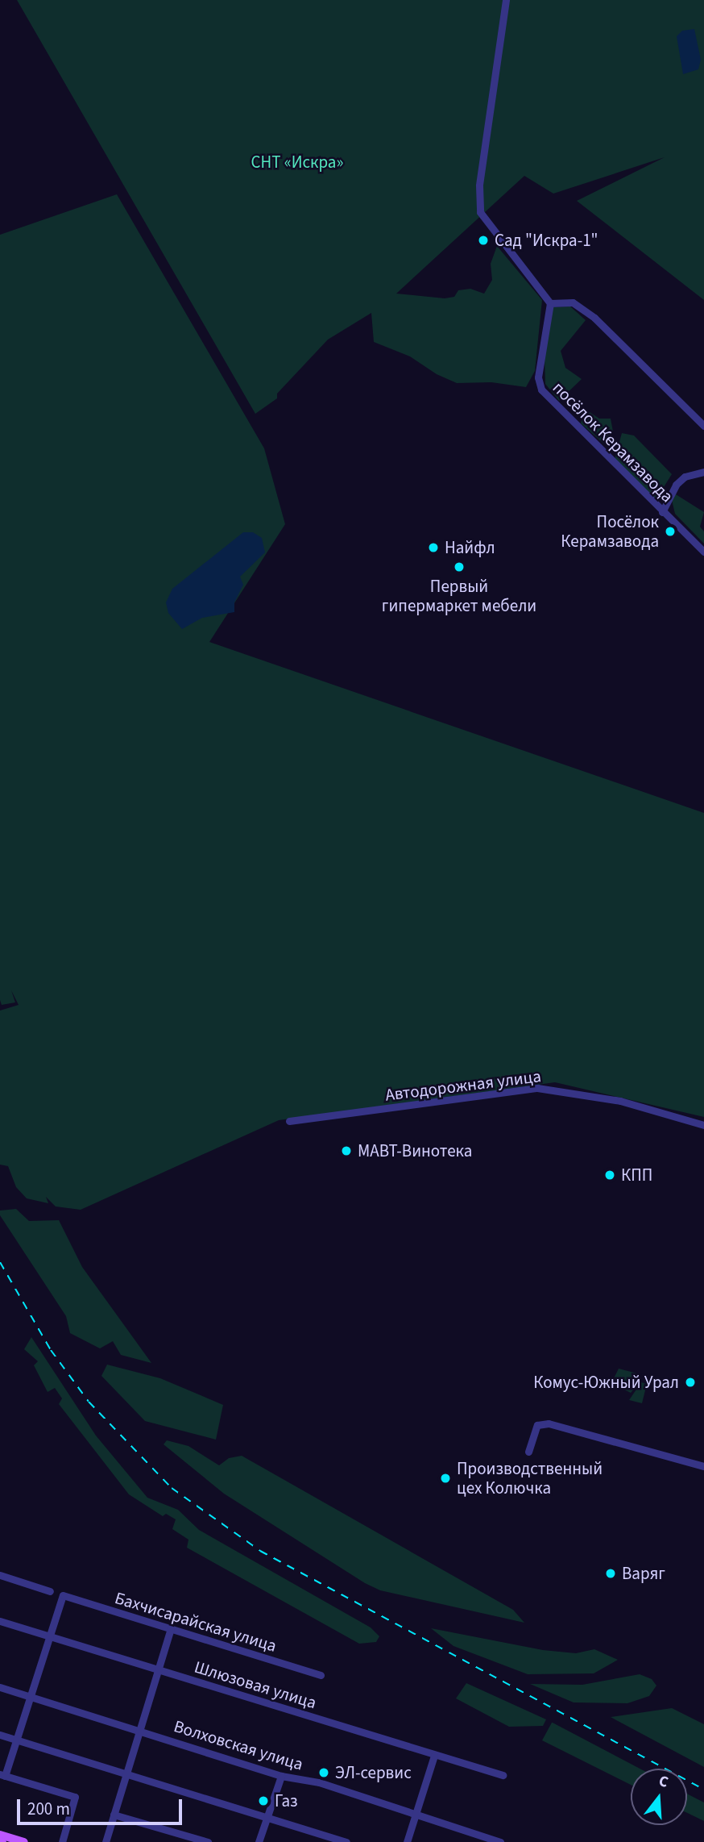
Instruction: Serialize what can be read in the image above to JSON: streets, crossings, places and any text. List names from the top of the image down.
{
  "streets": {
    "street": [
      "посёлок Керамзавода",
      "Автодорожная улица",
      "Бахчисарайская улица",
      "Шлюзовая улица",
      "Волховская улица"
    ]
  },
  "crossings": [
    ["Бахчисарайская улица", "Шлюзовая улица"]
  ],
  "parks": ["СНТ «Искра»"],
  "places": [
    "Сад \"Искра-1\"",
    "Посёлок Керамзавода",
    "Найфл",
    "Первый гипермаркет мебели",
    "МАВТ-Винотека",
    "КПП",
    "Комус-Южный Урал",
    "Производственный цех Колючка",
    "Варяг",
    "ЭЛ-сервис",
    "Газ"
  ],
  "scale_bar": "200 m",
  "north": "top"
}
